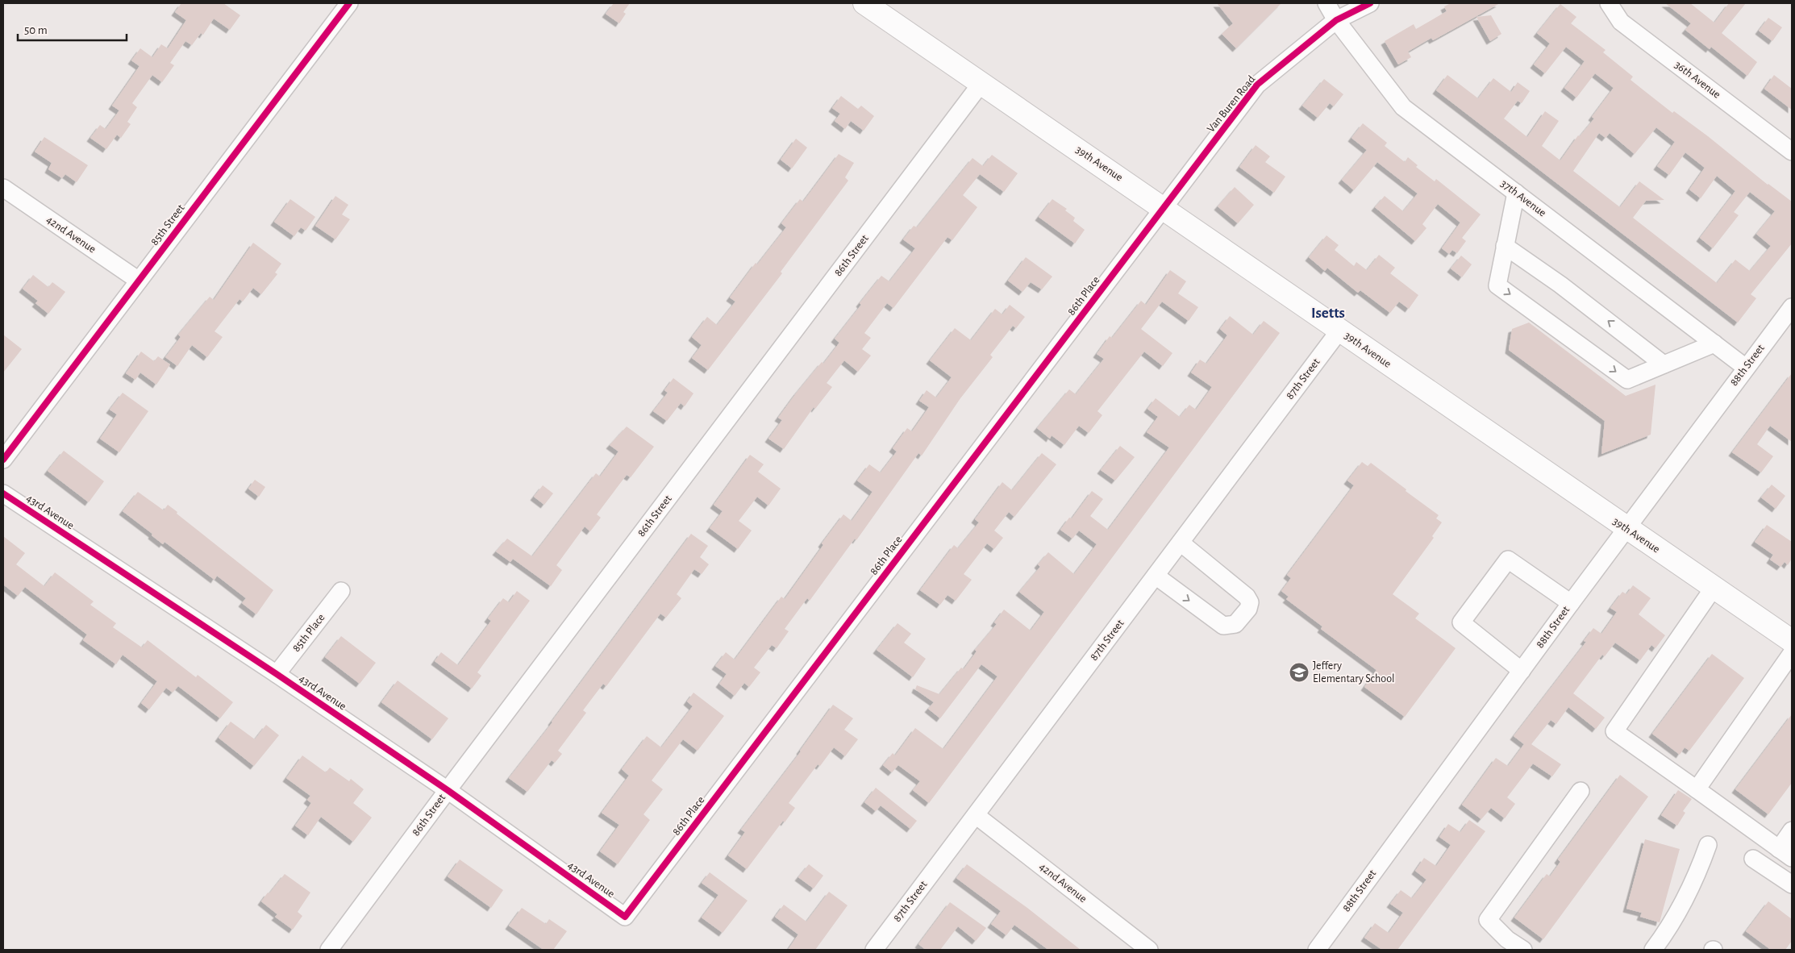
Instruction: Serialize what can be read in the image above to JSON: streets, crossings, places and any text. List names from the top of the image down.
{
  "streets": {
    "main road": ["39th Avenue"],
    "street": [
      "36th Avenue",
      "Van Buren Road",
      "37th Avenue",
      "85th Street",
      "42nd Avenue",
      "86th Street",
      "86th Place",
      "88th Street",
      "87th Street",
      "43rd Avenue",
      "85th Place"
    ]
  },
  "crossings": [
    ["Van Buren Road", "39th Avenue"],
    ["Van Buren Road", "37th Avenue"],
    ["Van Buren Road", "86th Place"],
    ["39th Avenue", "86th Street"],
    ["39th Avenue", "86th Place"],
    ["39th Avenue", "88th Street"],
    ["39th Avenue", "87th Street"],
    ["37th Avenue", "88th Street"],
    ["85th Street", "42nd Avenue"],
    ["42nd Avenue", "87th Street"],
    ["86th Street", "43rd Avenue"],
    ["86th Place", "43rd Avenue"],
    ["43rd Avenue", "85th Place"]
  ],
  "districts": ["Isetts"],
  "places": {
    "school or university": ["Jeffery Elementary School"]
  },
  "scale_bar": "50 m"
}
